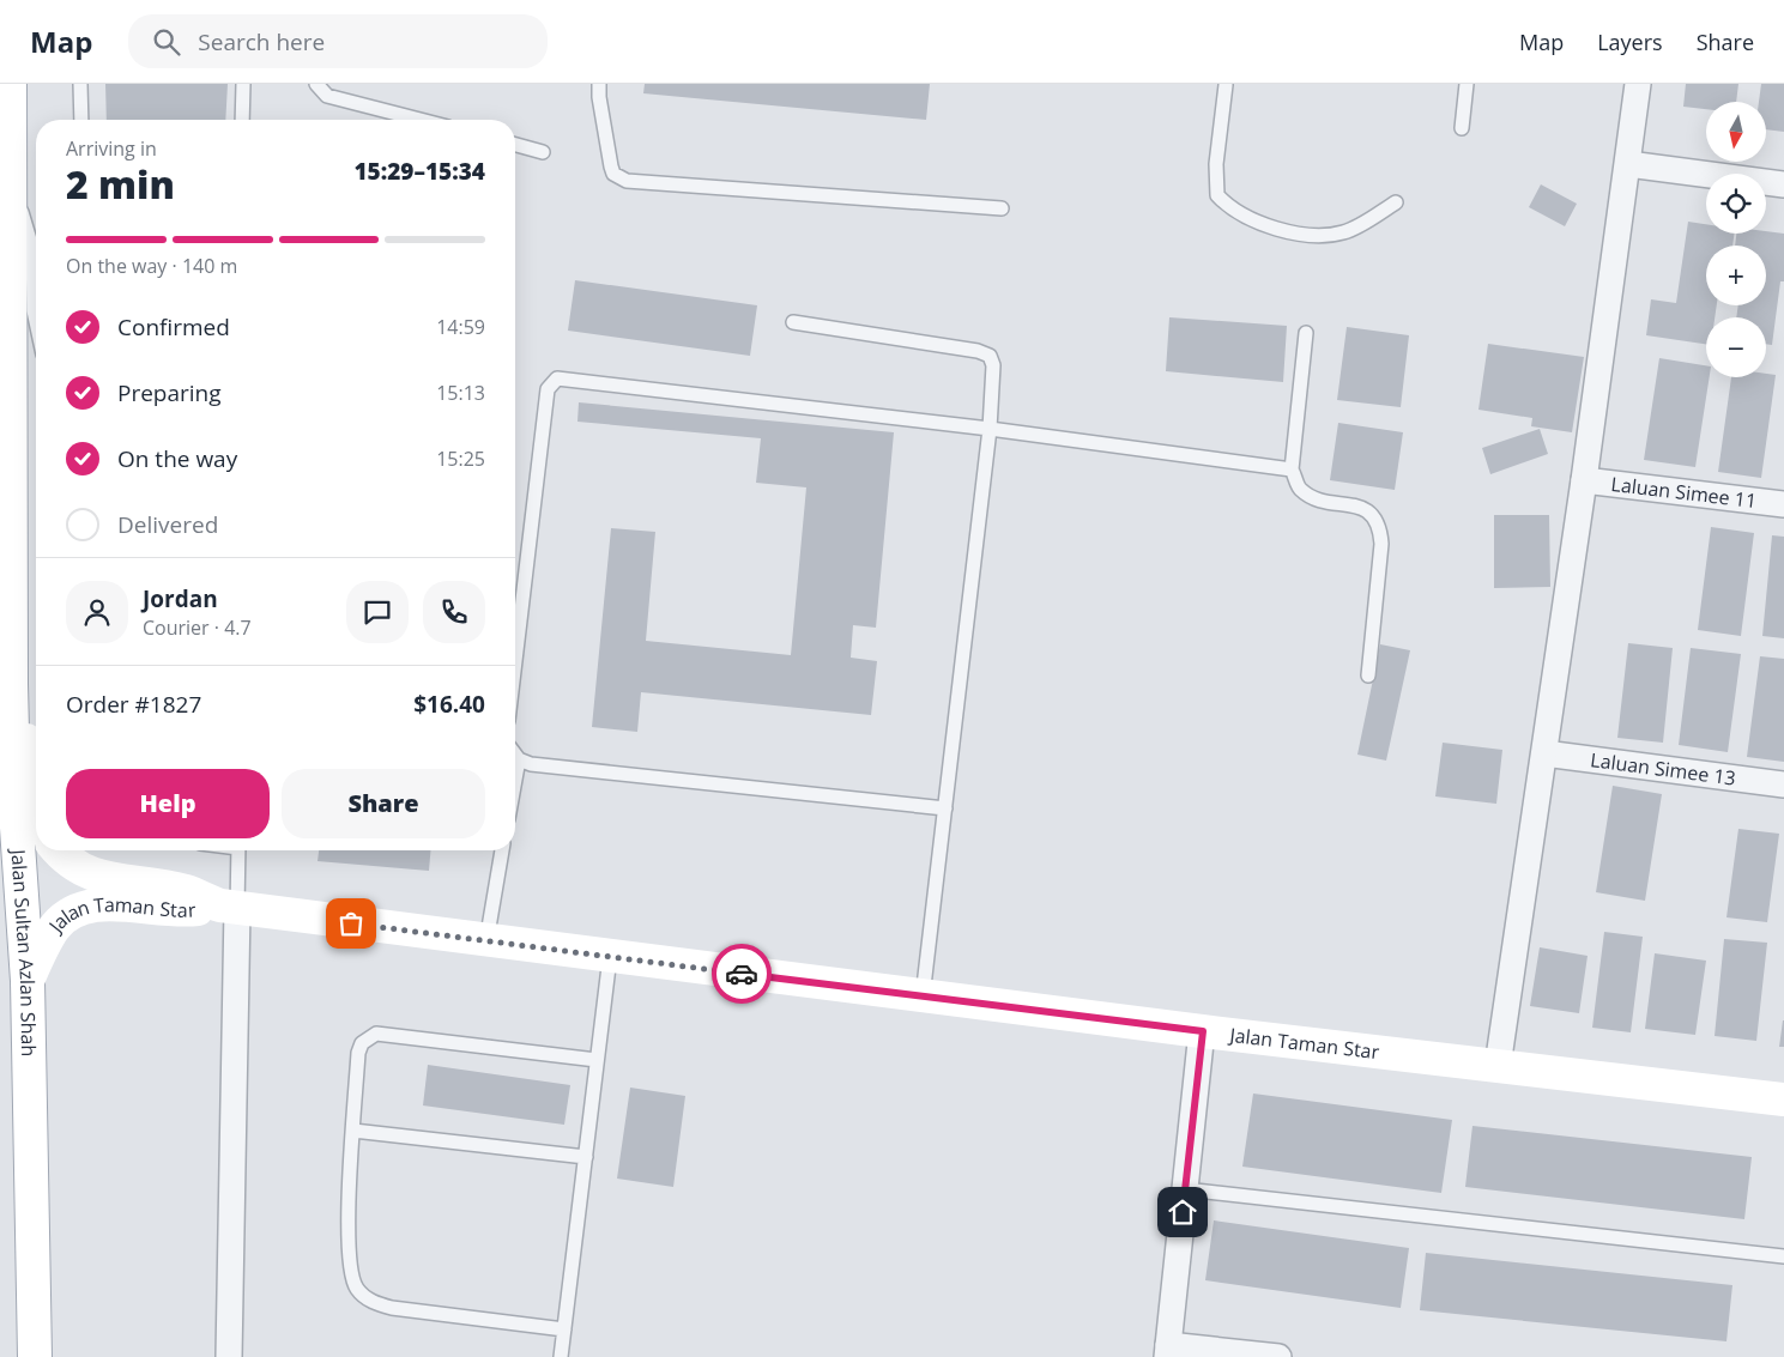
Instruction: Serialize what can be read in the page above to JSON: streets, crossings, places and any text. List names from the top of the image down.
{
  "streets": {
    "street": [
      "Laluan Simee 11",
      "Laluan Simee 13",
      "Jalan Taman Star",
      "Jalan Sultan Azlan Shah"
    ]
  },
  "crossings": [
    ["Jalan Taman Star", "Jalan Sultan Azlan Shah"]
  ],
  "north": "bottom",
  "page": {
    "header": "Map",
    "search": "Search here",
    "nav": ["Map", "Layers", "Share"],
    "map_buttons": ["+", "−"],
    "heading": ["2 min", "Arriving in", "15:29–15:34"],
    "panel": [
      "Jordan",
      "Courier · 4.7",
      "Order #1827",
      "$16.40"
    ],
    "bar": "On the way · 140 m",
    "list": [
      ["Confirmed", "14:59"],
      ["Preparing", "15:13"],
      ["On the way", "15:25"],
      "Delivered"
    ],
    "buttons": ["Help", "Share"]
  }
}
